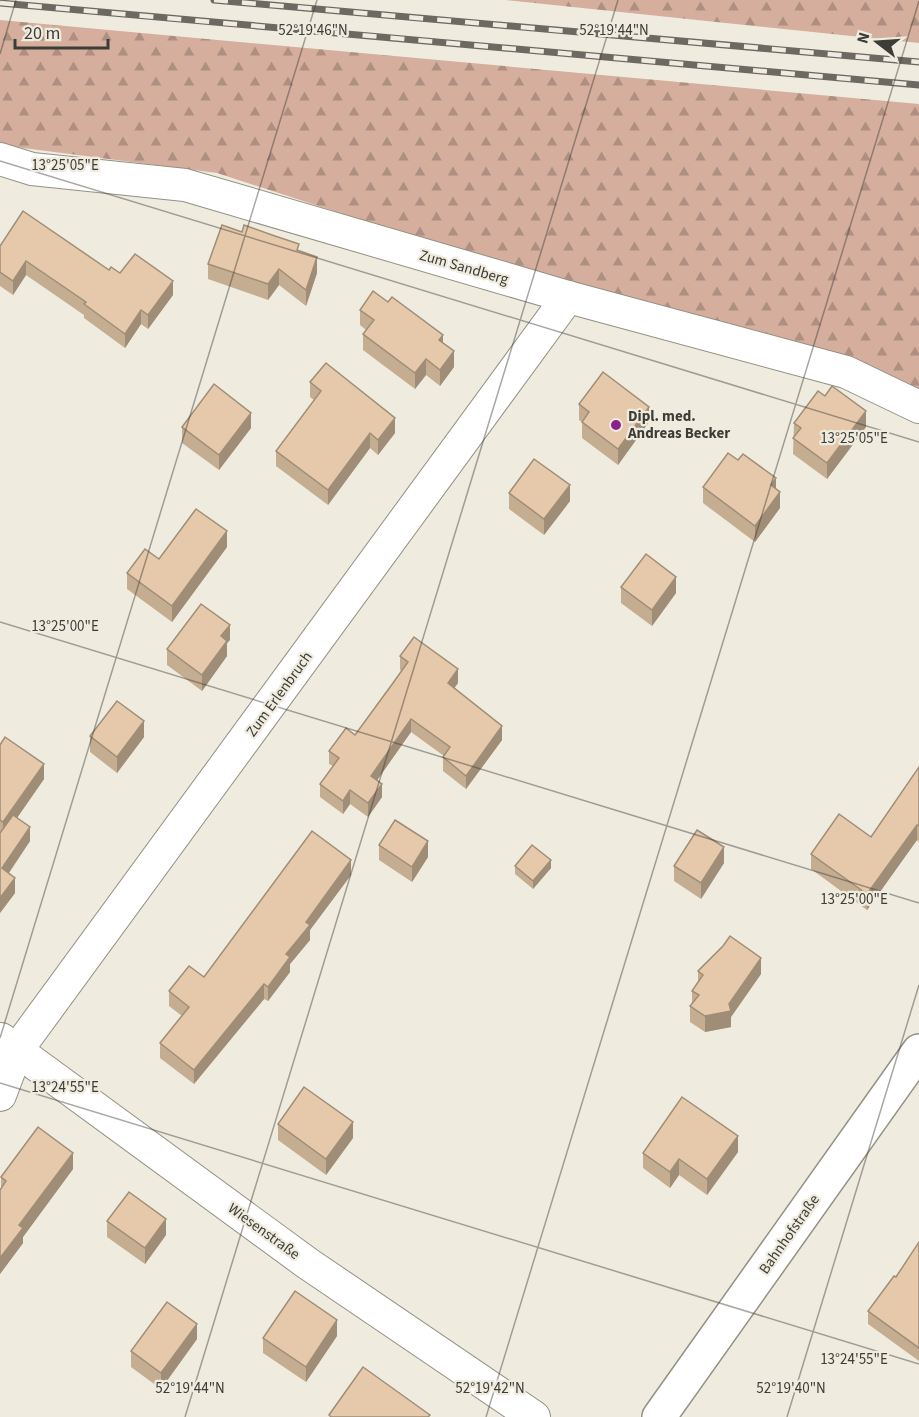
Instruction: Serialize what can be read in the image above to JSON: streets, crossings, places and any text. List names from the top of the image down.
{
  "streets": {
    "main road": ["Bahnhofstraße"],
    "street": ["Zum Sandberg", "Zum Erlenbruch", "Wiesenstraße"]
  },
  "crossings": [
    ["Zum Sandberg", "Zum Erlenbruch"],
    ["Zum Erlenbruch", "Wiesenstraße"]
  ],
  "places": ["Dipl. med. Andreas Becker"],
  "scale_bar": "20 m",
  "north": "left",
  "coordinates": [
    "52°19'46\"N",
    "52°19'44\"N",
    "13°25'05\"E",
    "13°25'00\"E",
    "13°24'55\"E",
    "52°19'42\"N",
    "52°19'40\"N"
  ]
}
